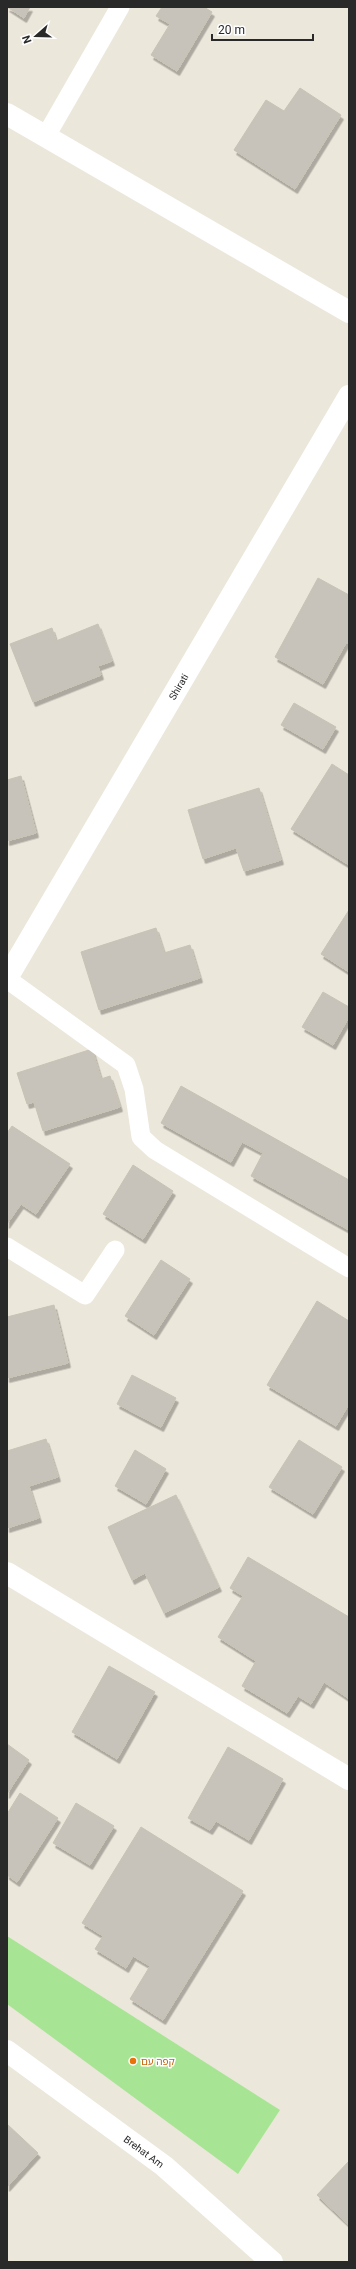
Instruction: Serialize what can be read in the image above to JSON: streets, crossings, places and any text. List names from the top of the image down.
{
  "streets": {
    "street": ["Shirati", "Brehat Am"]
  },
  "places": ["קפה עם"],
  "scale_bar": "20 m",
  "north": "left"
}
